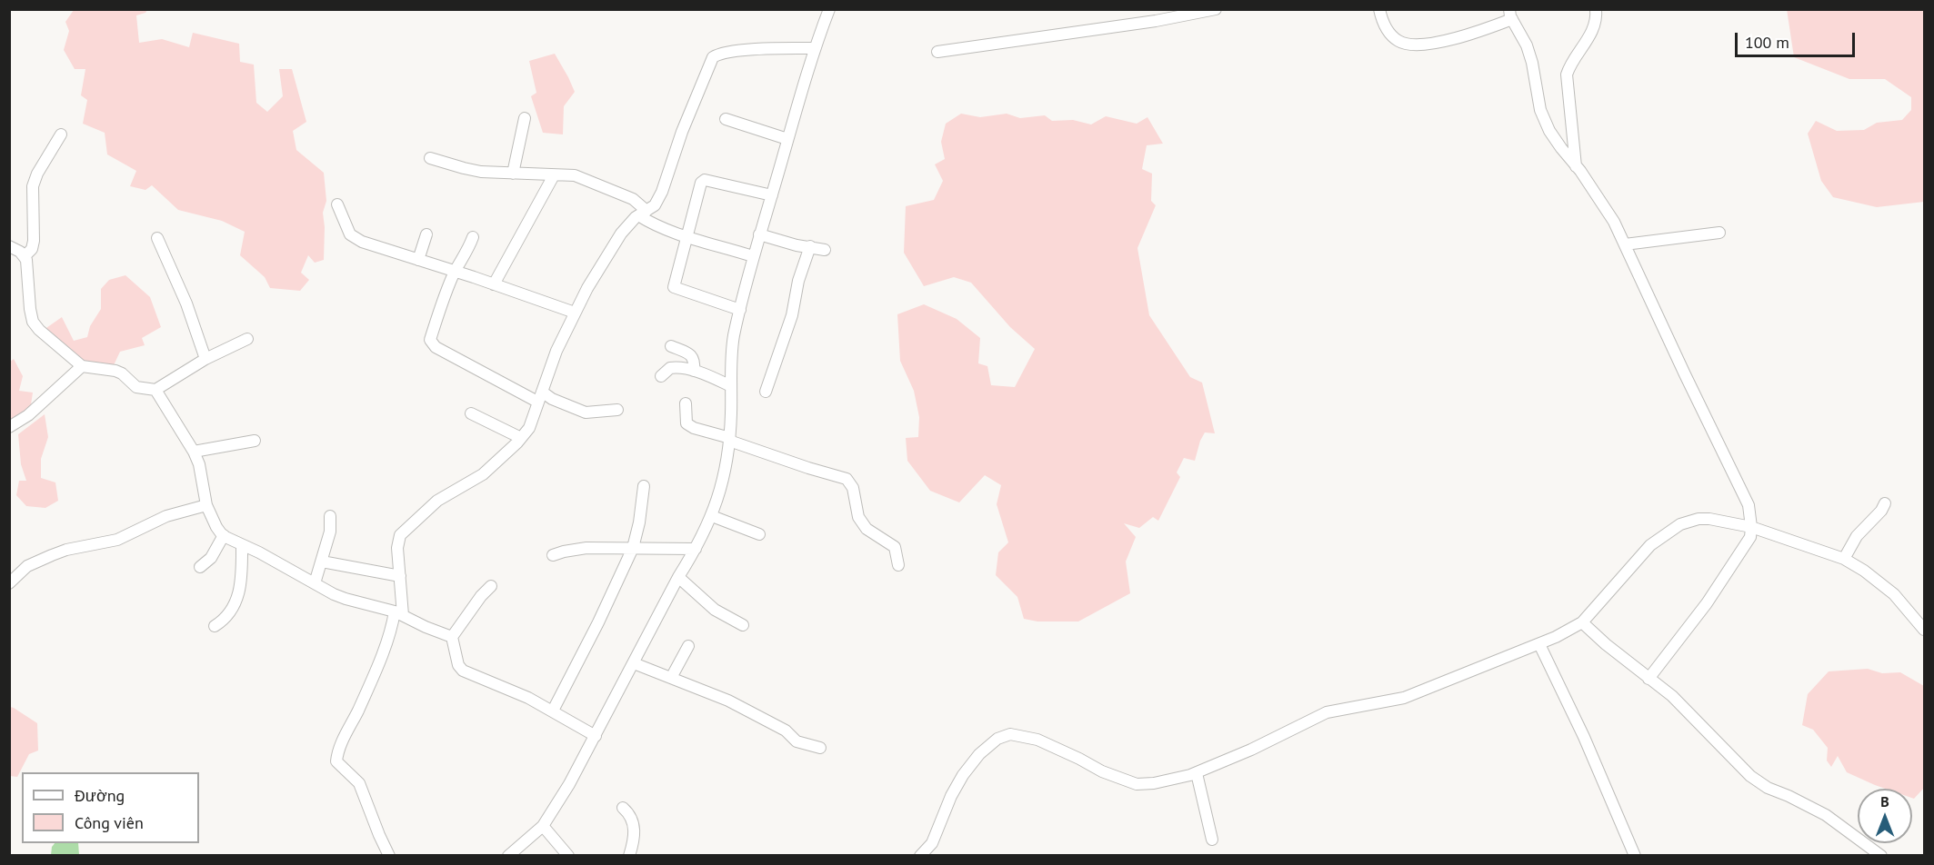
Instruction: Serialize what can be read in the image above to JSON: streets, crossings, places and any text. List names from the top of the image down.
{
  "legend": ["Đường", "Công viên"],
  "scale_bar": "100 m",
  "north": "top"
}
